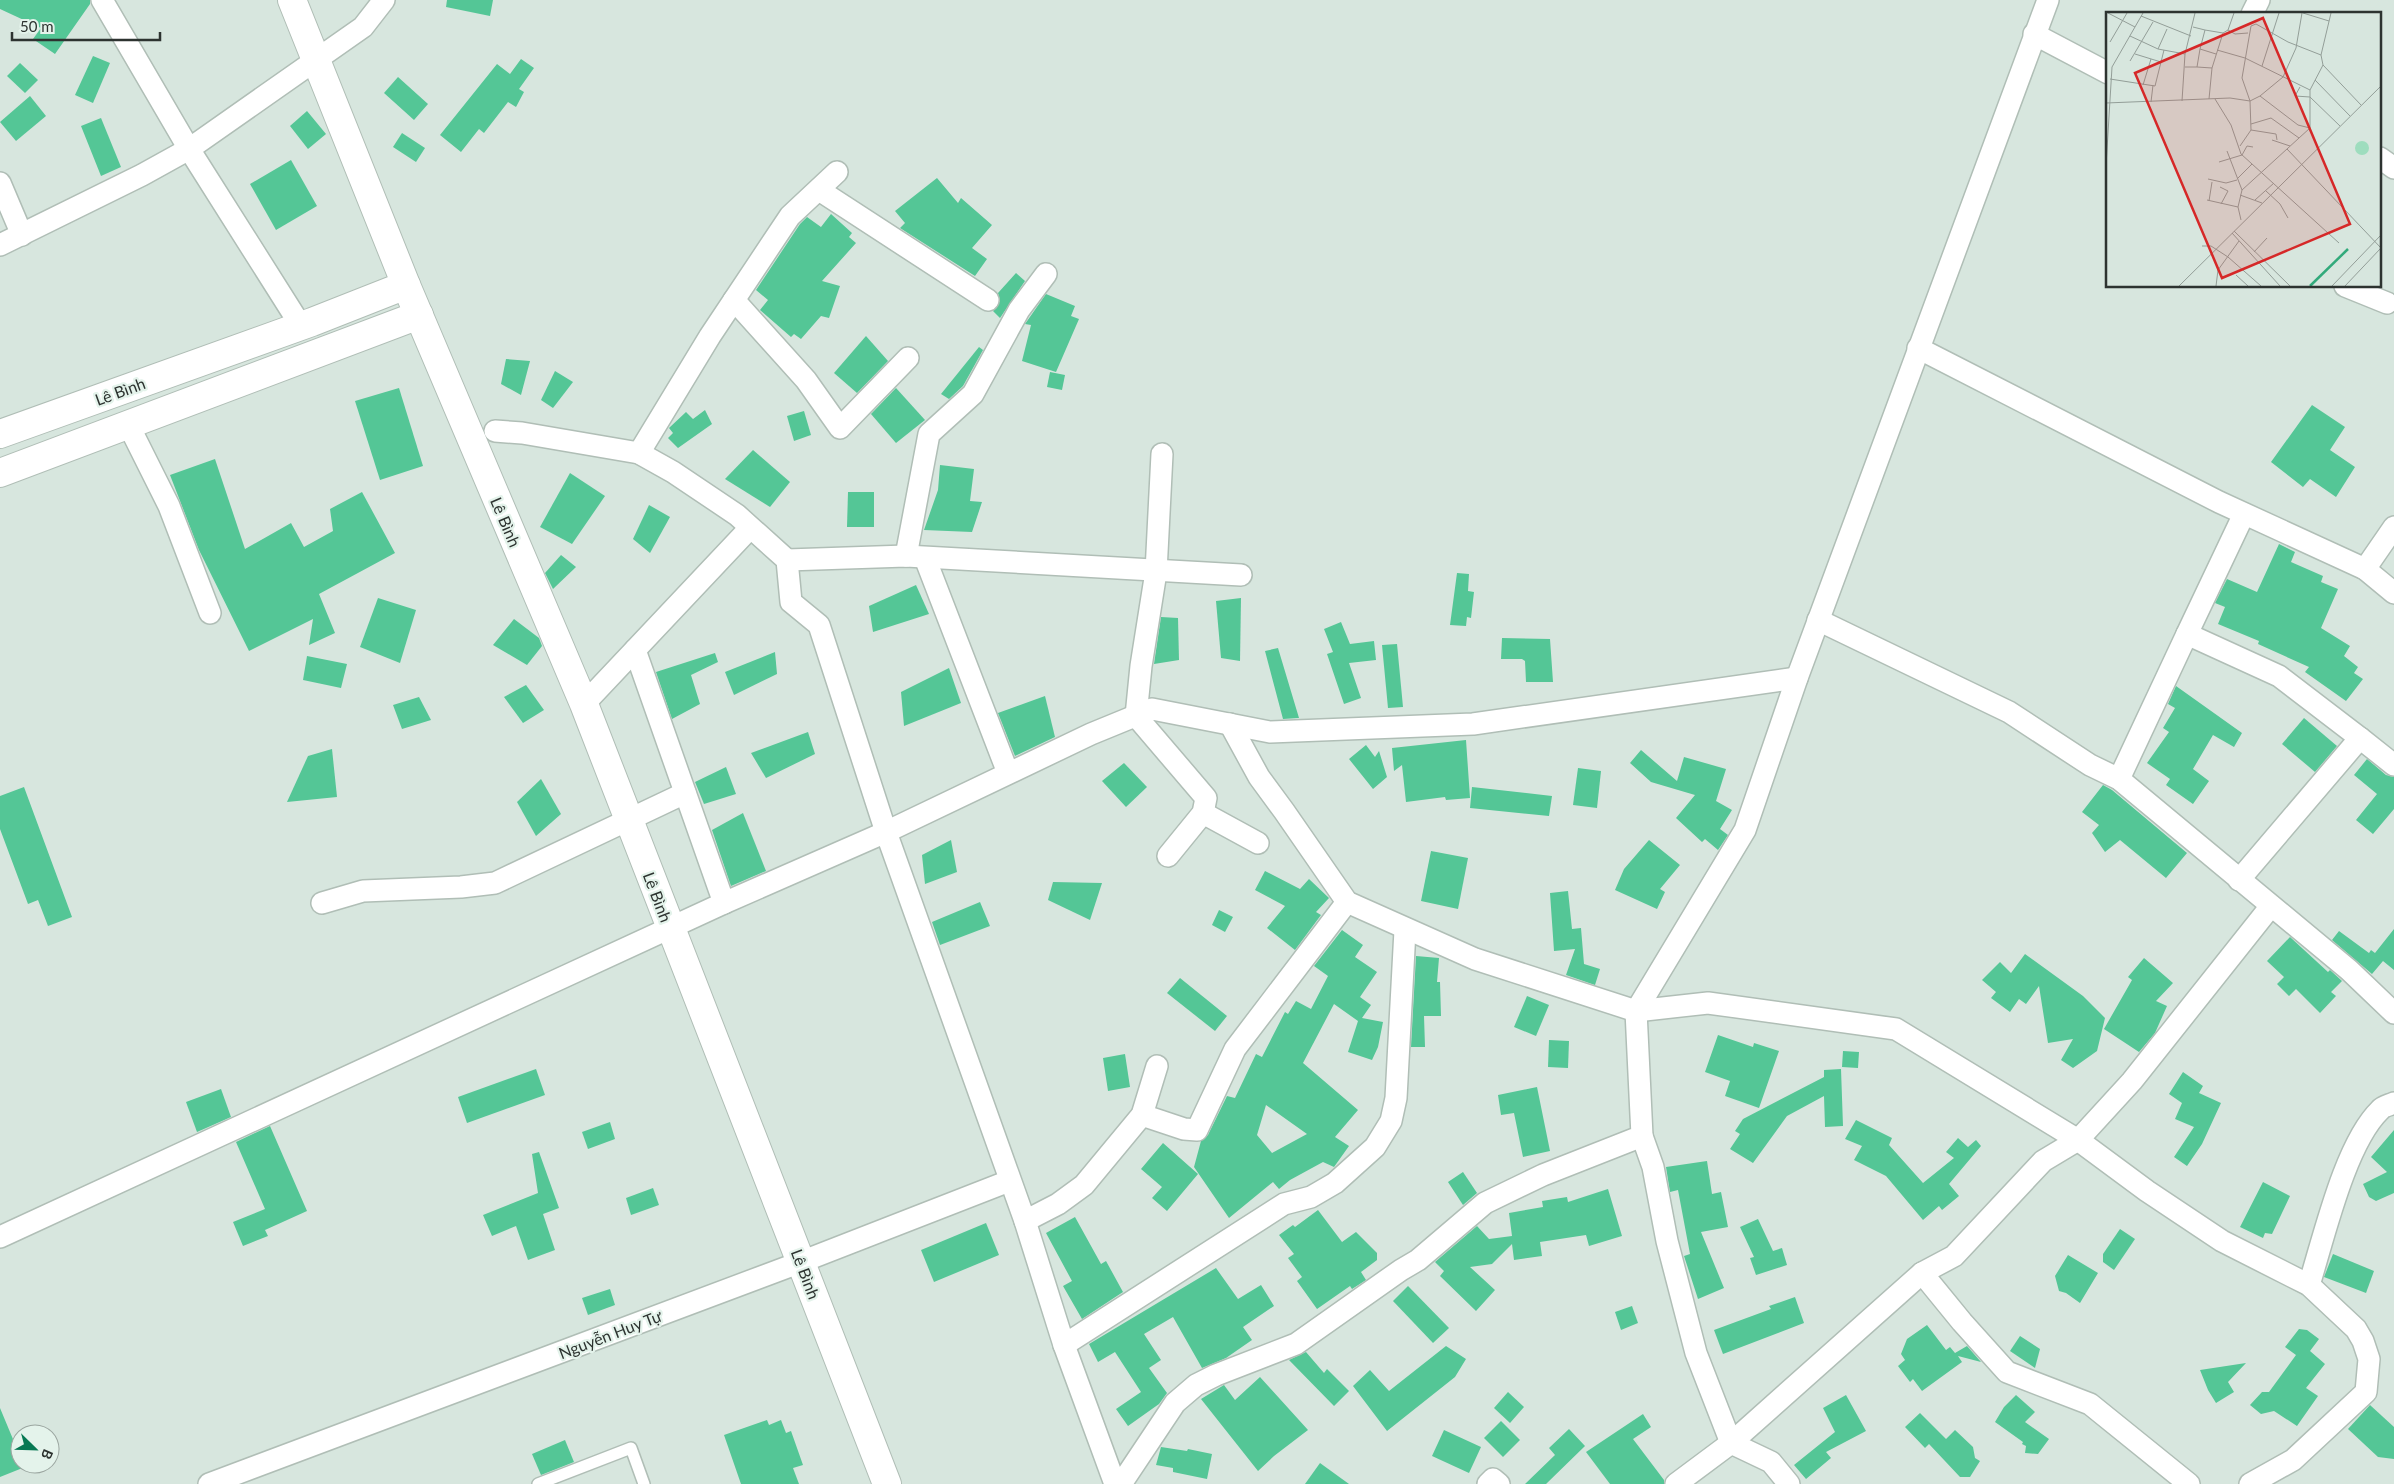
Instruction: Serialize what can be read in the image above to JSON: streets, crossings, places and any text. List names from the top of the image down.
{
  "streets": {
    "street": ["Lê Bình", "Nguyễn Huy Tự"]
  },
  "crossings": [
    ["Lê Bình", "Nguyễn Huy Tự"]
  ],
  "scale_bar": "50 m",
  "north": "bottom right"
}
